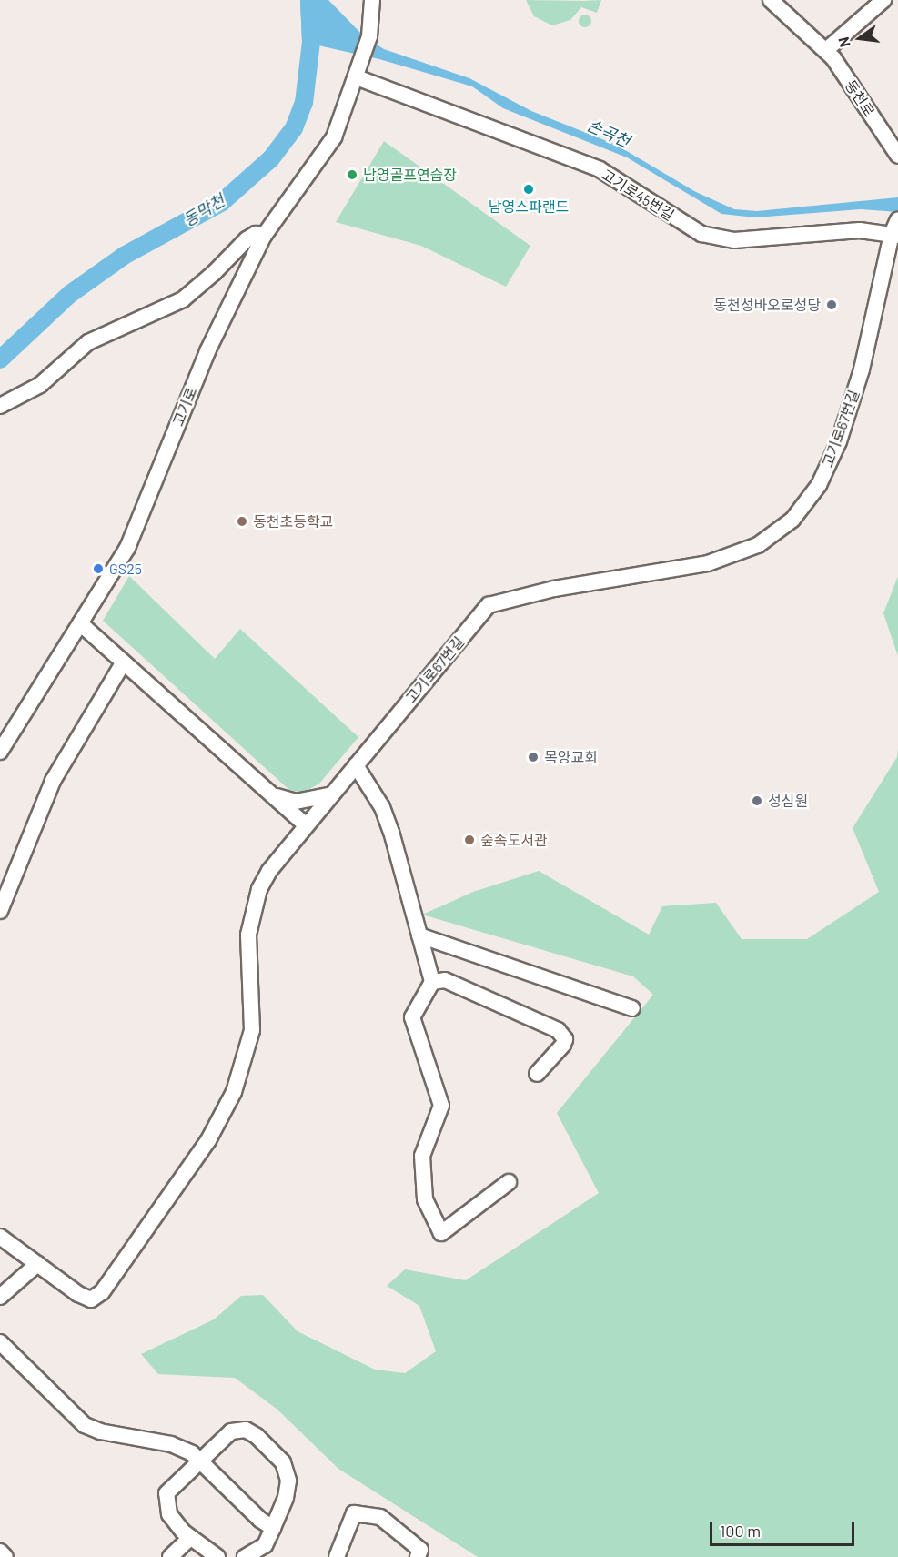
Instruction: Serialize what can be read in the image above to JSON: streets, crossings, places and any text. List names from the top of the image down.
{
  "streets": {
    "street": [
      "동천로",
      "고기로45번길",
      "고기로",
      "고기로67번길"
    ]
  },
  "crossings": [
    ["고기로45번길", "고기로"],
    ["고기로45번길", "고기로67번길"]
  ],
  "water": ["손곡천", "동막천"],
  "places": [
    "남영골프연습장",
    "남영스파랜드",
    "동천성바오로성당",
    "동천초등학교",
    "GS25",
    "목양교회",
    "성심원",
    "숲속도서관"
  ],
  "scale_bar": "100 m",
  "north": "left"
}
